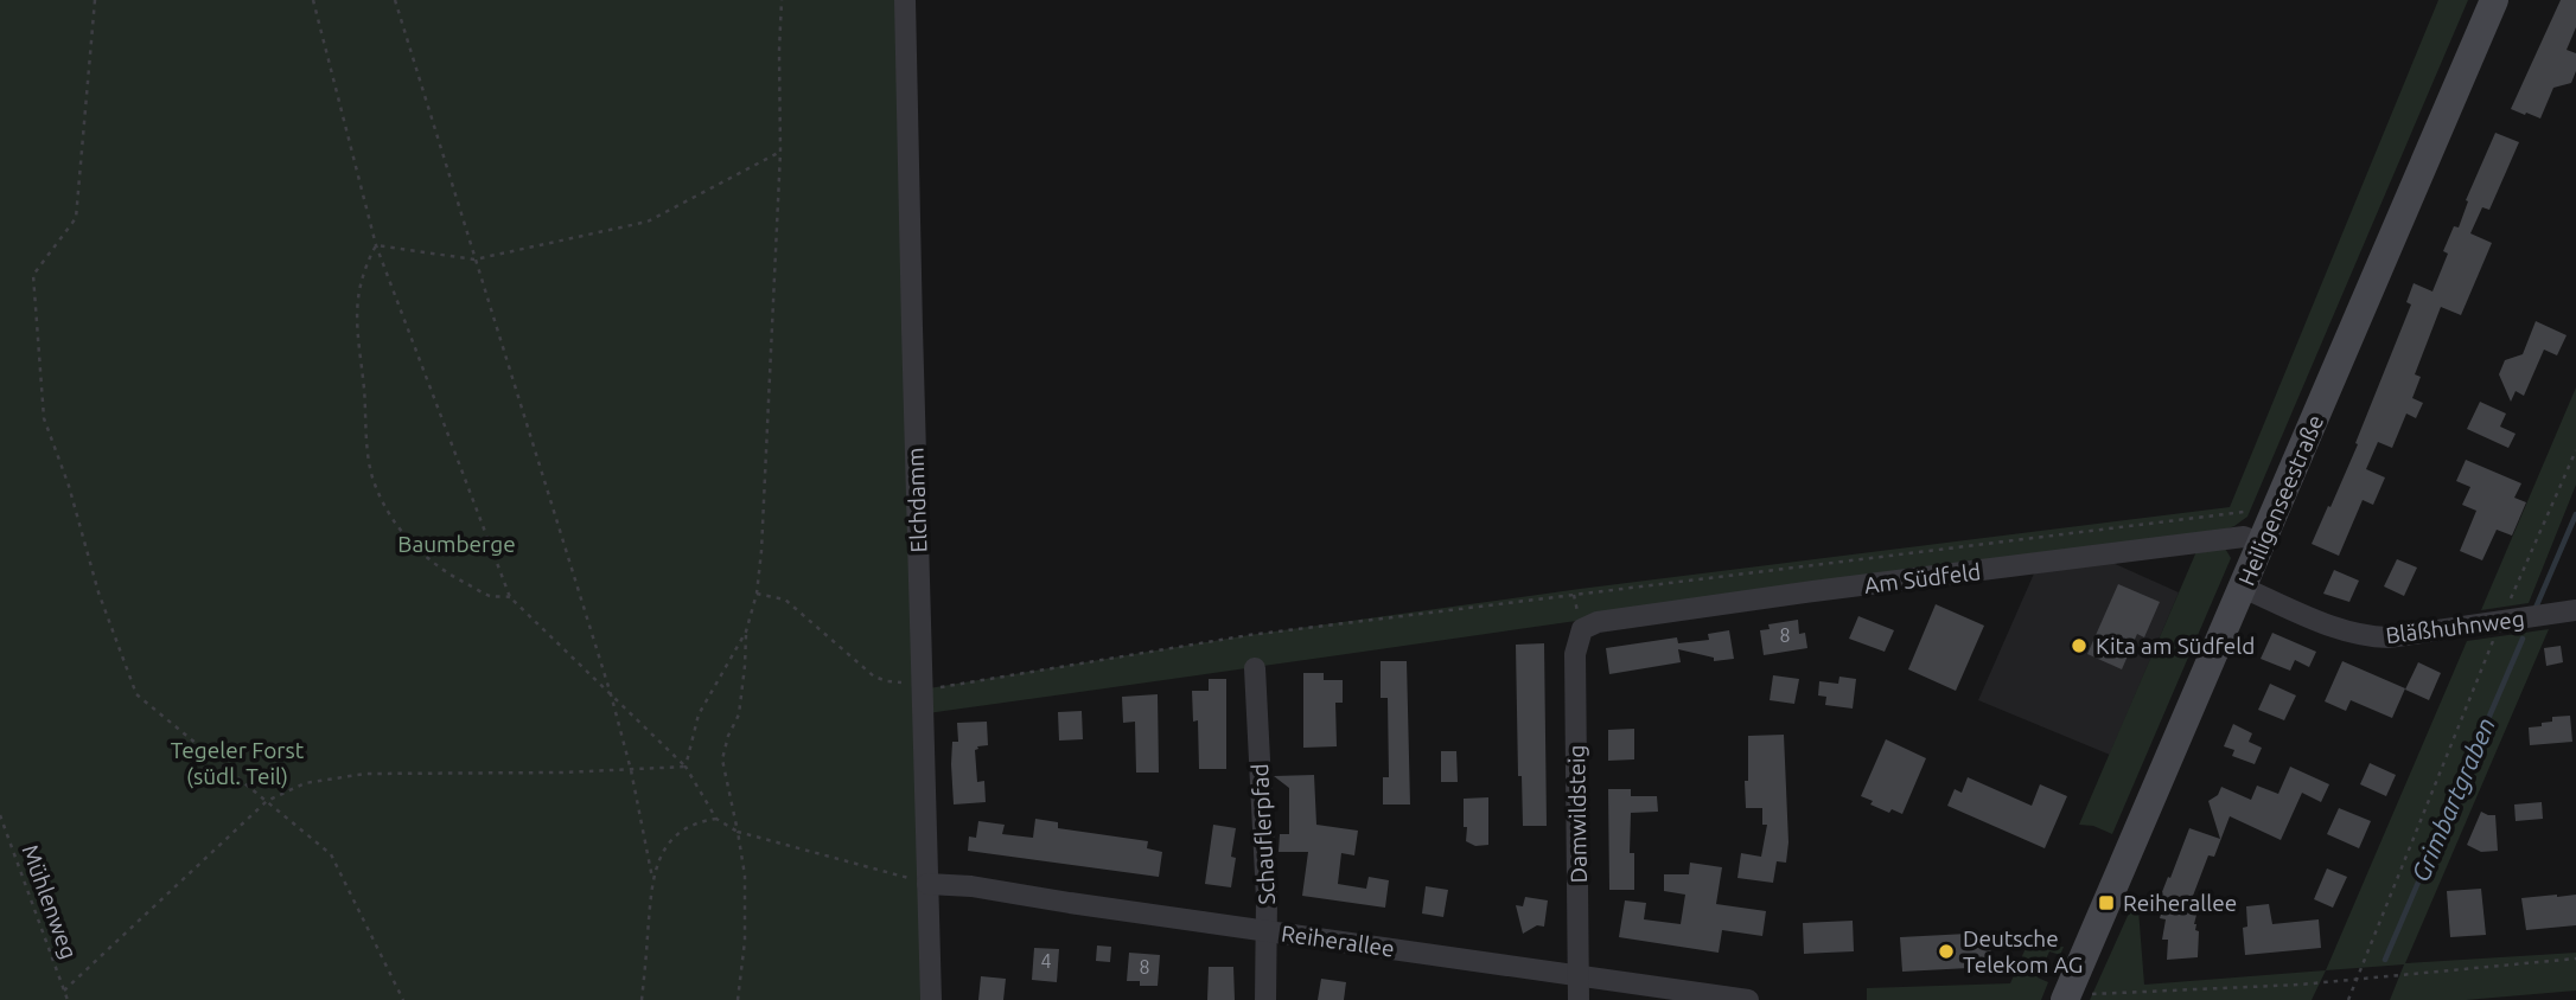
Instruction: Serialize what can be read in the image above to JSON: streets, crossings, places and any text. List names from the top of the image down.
{
  "streets": {
    "main road": ["Heiligenseestraße"],
    "street": [
      "Elchdamm",
      "Am Südfeld",
      "Bläßhuhnweg",
      "Damwildsteig",
      "Schauflerpfad",
      "Reiherallee"
    ],
    "path": ["Mühlenweg"]
  },
  "crossings": [
    ["Elchdamm", "Reiherallee"],
    ["Heiligenseestraße", "Am Südfeld"],
    ["Heiligenseestraße", "Bläßhuhnweg"],
    ["Am Südfeld", "Damwildsteig"],
    ["Damwildsteig", "Reiherallee"],
    ["Schauflerpfad", "Reiherallee"]
  ],
  "water": ["Grimbartgraben"],
  "parks": ["Baumberge", "Tegeler Forst (südl. Teil)"],
  "places": {
    "other": ["Kita am Südfeld", "Deutsche Telekom AG"],
    "transit": ["Reiherallee"]
  },
  "house_numbers": ["8", "4", "8"]
}
